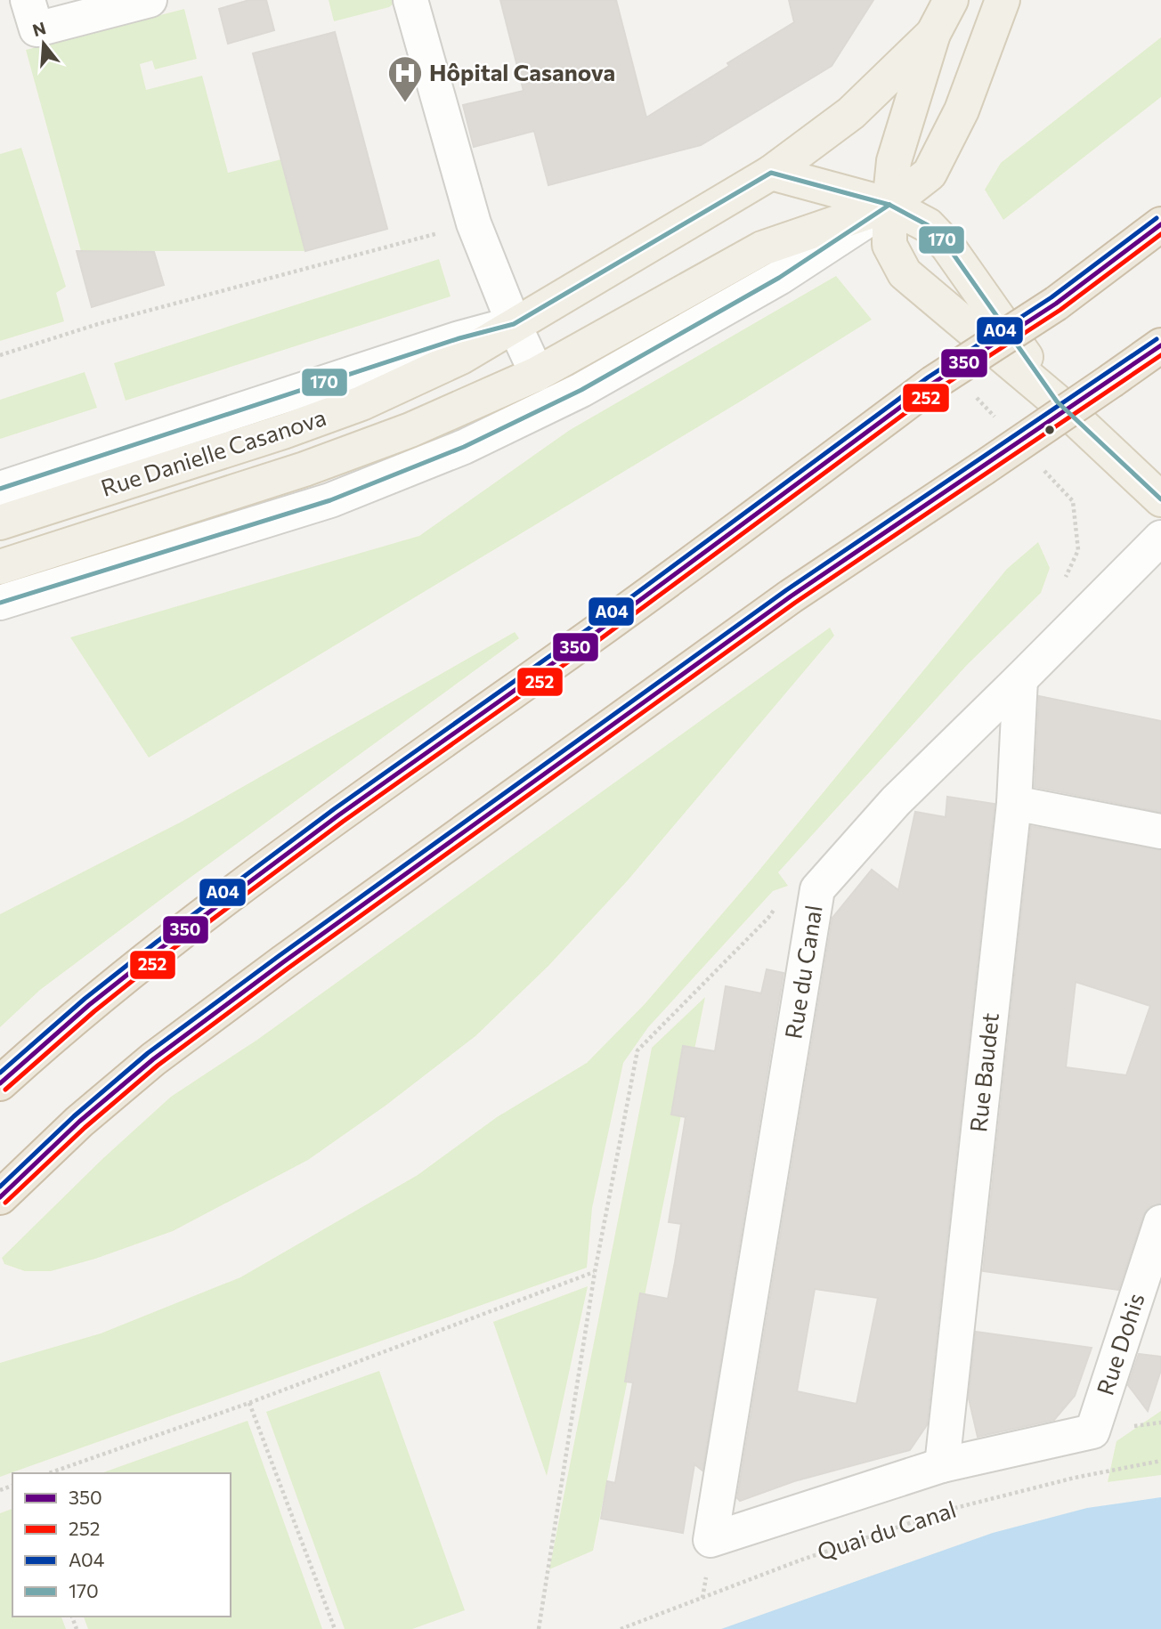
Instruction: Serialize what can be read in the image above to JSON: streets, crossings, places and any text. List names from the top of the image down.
{
  "streets": {
    "main road": ["Rue Danielle Casanova"],
    "street": [
      "Rue du Canal",
      "Rue Baudet",
      "Rue Dohis",
      "Quai du Canal"
    ]
  },
  "crossings": [
    ["Rue du Canal", "Rue Baudet"],
    ["Rue du Canal", "Quai du Canal"],
    ["Rue Baudet", "Quai du Canal"],
    ["Rue Dohis", "Quai du Canal"]
  ],
  "places": {
    "hospital": ["Hôpital Casanova"]
  },
  "lines": [
    "transit line 170",
    "transit line A04",
    "transit line 350",
    "transit line 252"
  ],
  "legend": [
    "350",
    "252",
    "A04",
    "170"
  ],
  "north": "top"
}
